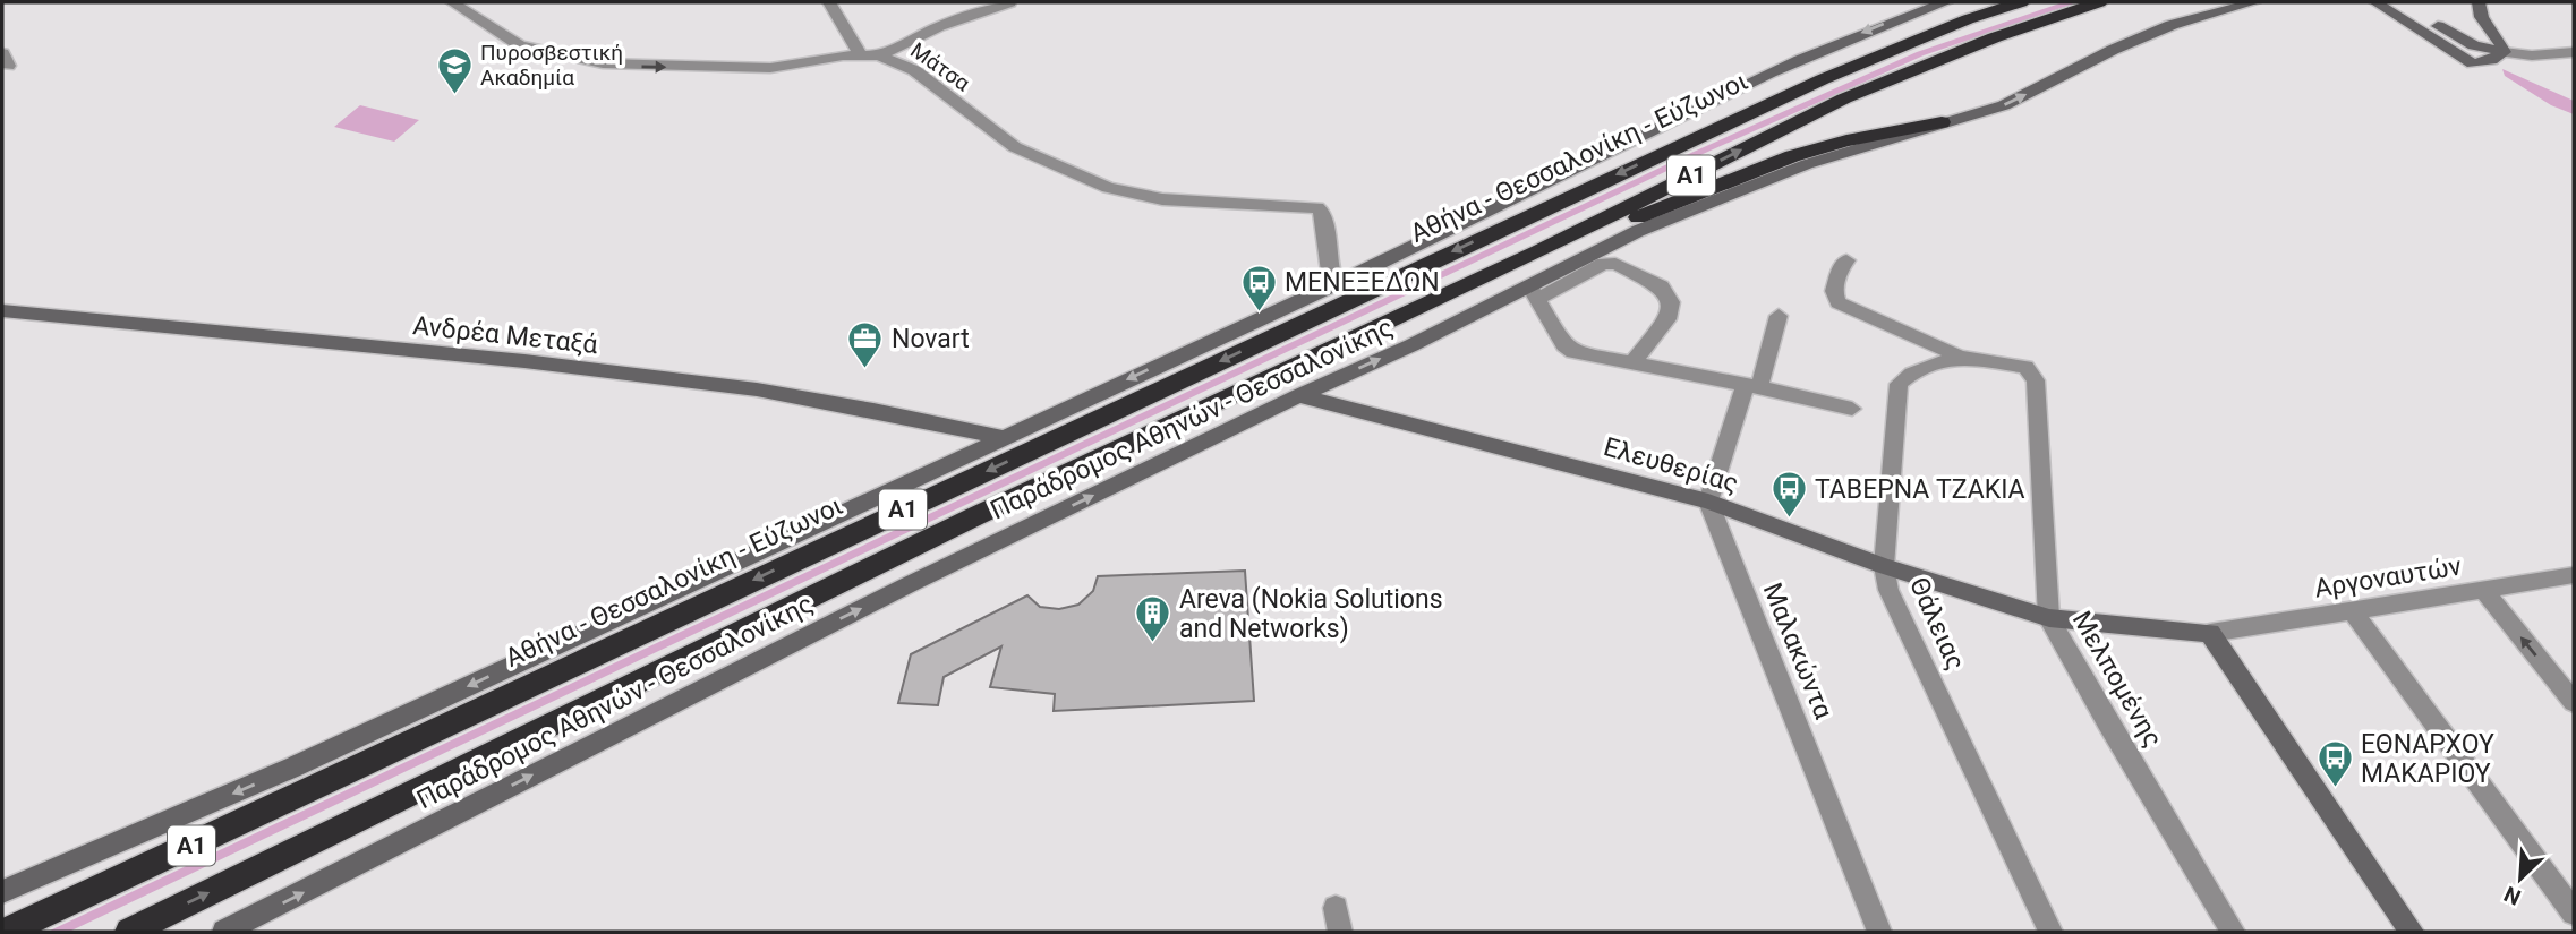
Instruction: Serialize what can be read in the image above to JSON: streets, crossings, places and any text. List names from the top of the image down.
{
  "streets": {
    "highway": ["Αθήνα - Θεσσαλονίκη - Εύζωνοι", "Α1"],
    "main road": ["Ανδρέα Μεταξά", "Παράδρομος Αθηνών - Θεσσαλονίκης", "Ελευθερίας"],
    "street": [
      "Μάτσα",
      "Αργοναυτών",
      "Θάλειας",
      "Μαλακώντα",
      "Μελπομένης"
    ]
  },
  "crossings": [
    ["Παράδρομος Αθηνών - Θεσσαλονίκης", "Ελευθερίας"],
    ["Ελευθερίας", "Αργοναυτών"],
    ["Ελευθερίας", "Θάλειας"],
    ["Ελευθερίας", "Μαλακώντα"],
    ["Ελευθερίας", "Μελπομένης"],
    ["Θάλειας", "Μελπομένης"]
  ],
  "one_way": ["Μάτσα"],
  "places": {
    "school or university": ["Πυροσβεστική Ακαδημία"],
    "bus stop": ["ΜΕΝΕΞΕΔΩΝ", "ΤΑΒΕΡΝΑ ΤΖΑΚΙΑ", "ΕΘΝΑΡΧΟΥ ΜΑΚΑΡΙΟΥ"],
    "office": ["Novart"],
    "building": ["Areva (Nokia Solutions and Networks)"]
  },
  "north": "bottom left"
}
